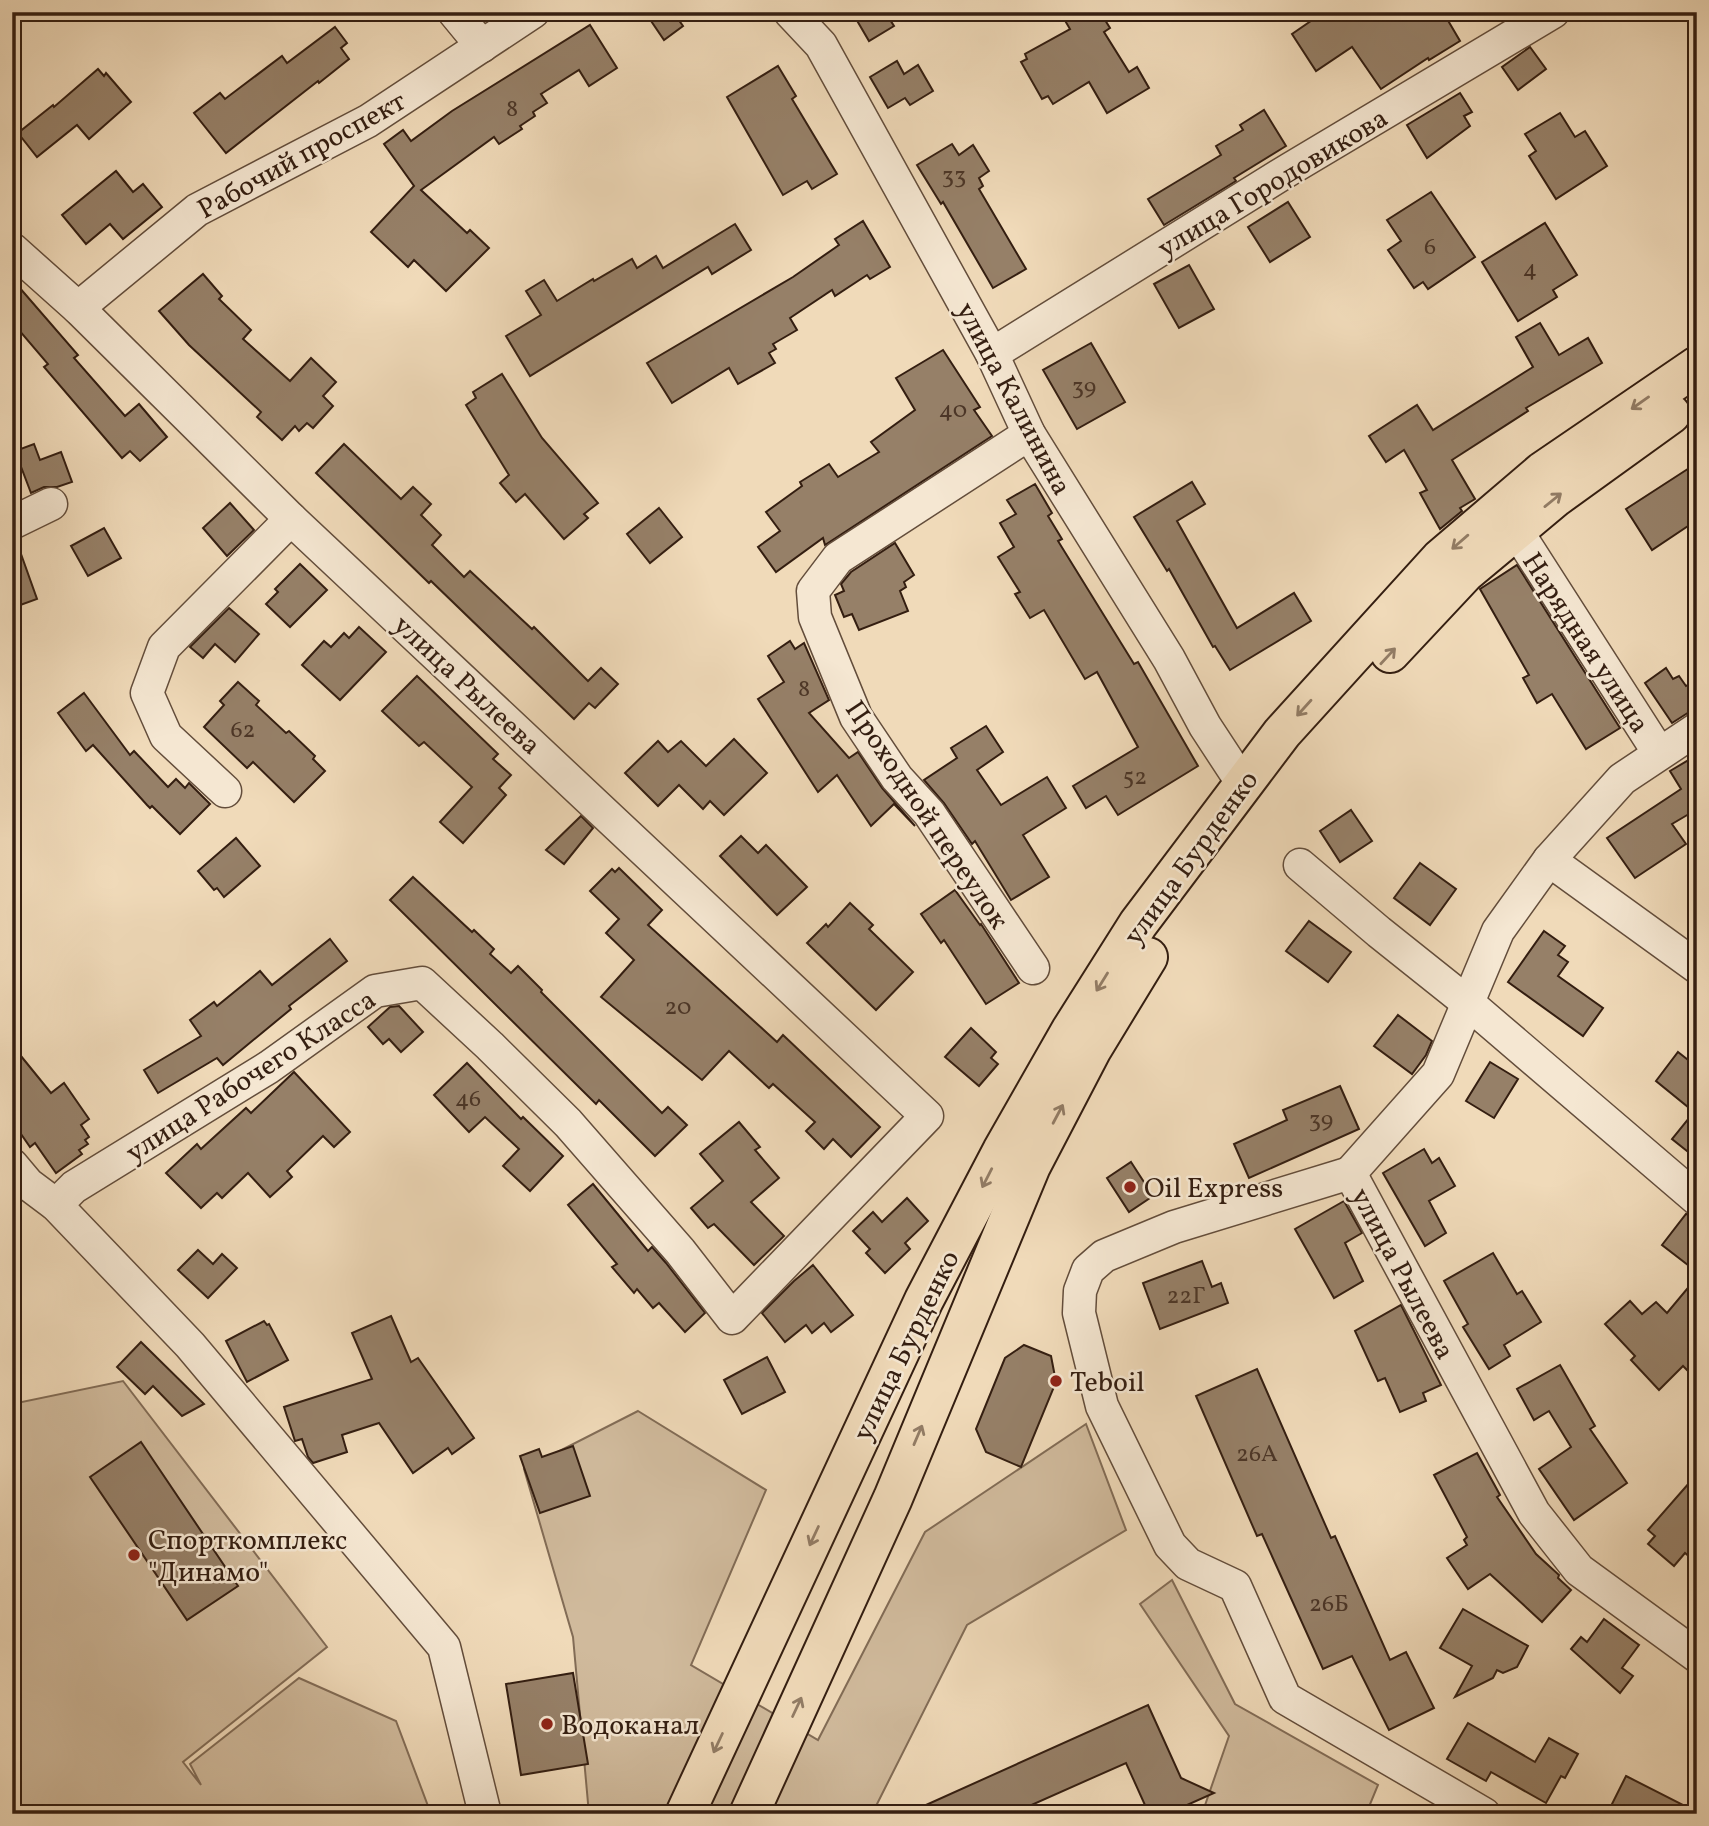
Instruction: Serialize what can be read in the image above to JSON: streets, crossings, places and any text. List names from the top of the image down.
{
  "streets": {
    "main road": ["улица Бурденко"],
    "street": [
      "Рабочий проспект",
      "улица Городовикова",
      "улица Калинина",
      "Нарядная улица",
      "улица Рылеева",
      "Проходной переулок",
      "улица Рабочего Класса"
    ]
  },
  "crossings": [
    ["Рабочий проспект", "улица Рылеева"],
    ["улица Городовикова", "улица Калинина"],
    ["улица Калинина", "Проходной переулок"],
    ["улица Калинина", "улица Бурденко"],
    ["Нарядная улица", "улица Бурденко"],
    ["улица Рылеева", "улица Рабочего Класса"]
  ],
  "places": [
    "Oil Express",
    "Teboil",
    "Спорткомплекс \"Динамо\"",
    "Водоканал"
  ],
  "house_numbers": [
    "8",
    "33",
    "6",
    "4",
    "39",
    "40",
    "8",
    "62",
    "52",
    "20",
    "46",
    "39",
    "22Г",
    "26А",
    "26Б"
  ]
}
